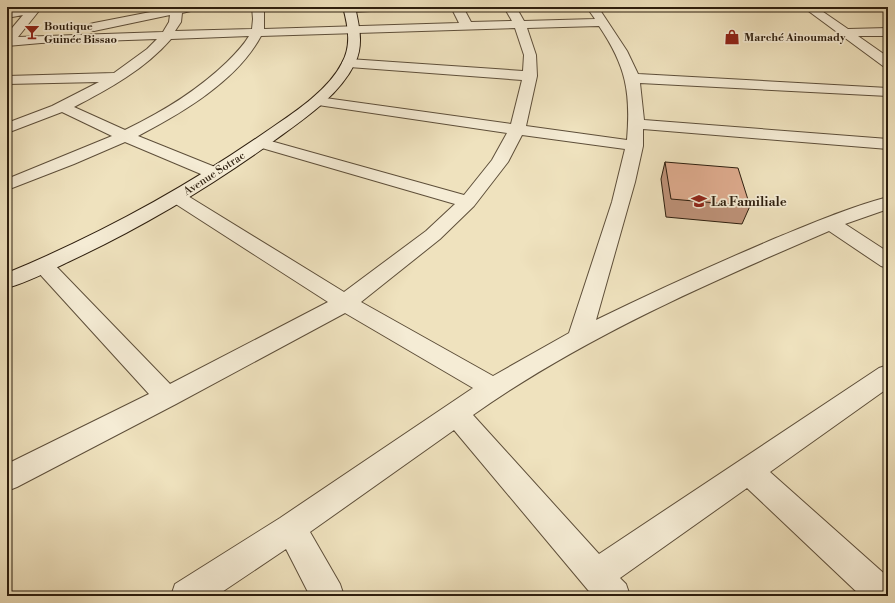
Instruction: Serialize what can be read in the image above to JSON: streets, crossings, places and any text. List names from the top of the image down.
{
  "streets": {
    "street": ["Avenue Sotrac"]
  },
  "places": {
    "bar": ["Boutique Guinée Bissao"],
    "shop": ["Marché Ainoumady"],
    "school or university": ["La Familiale"]
  }
}
